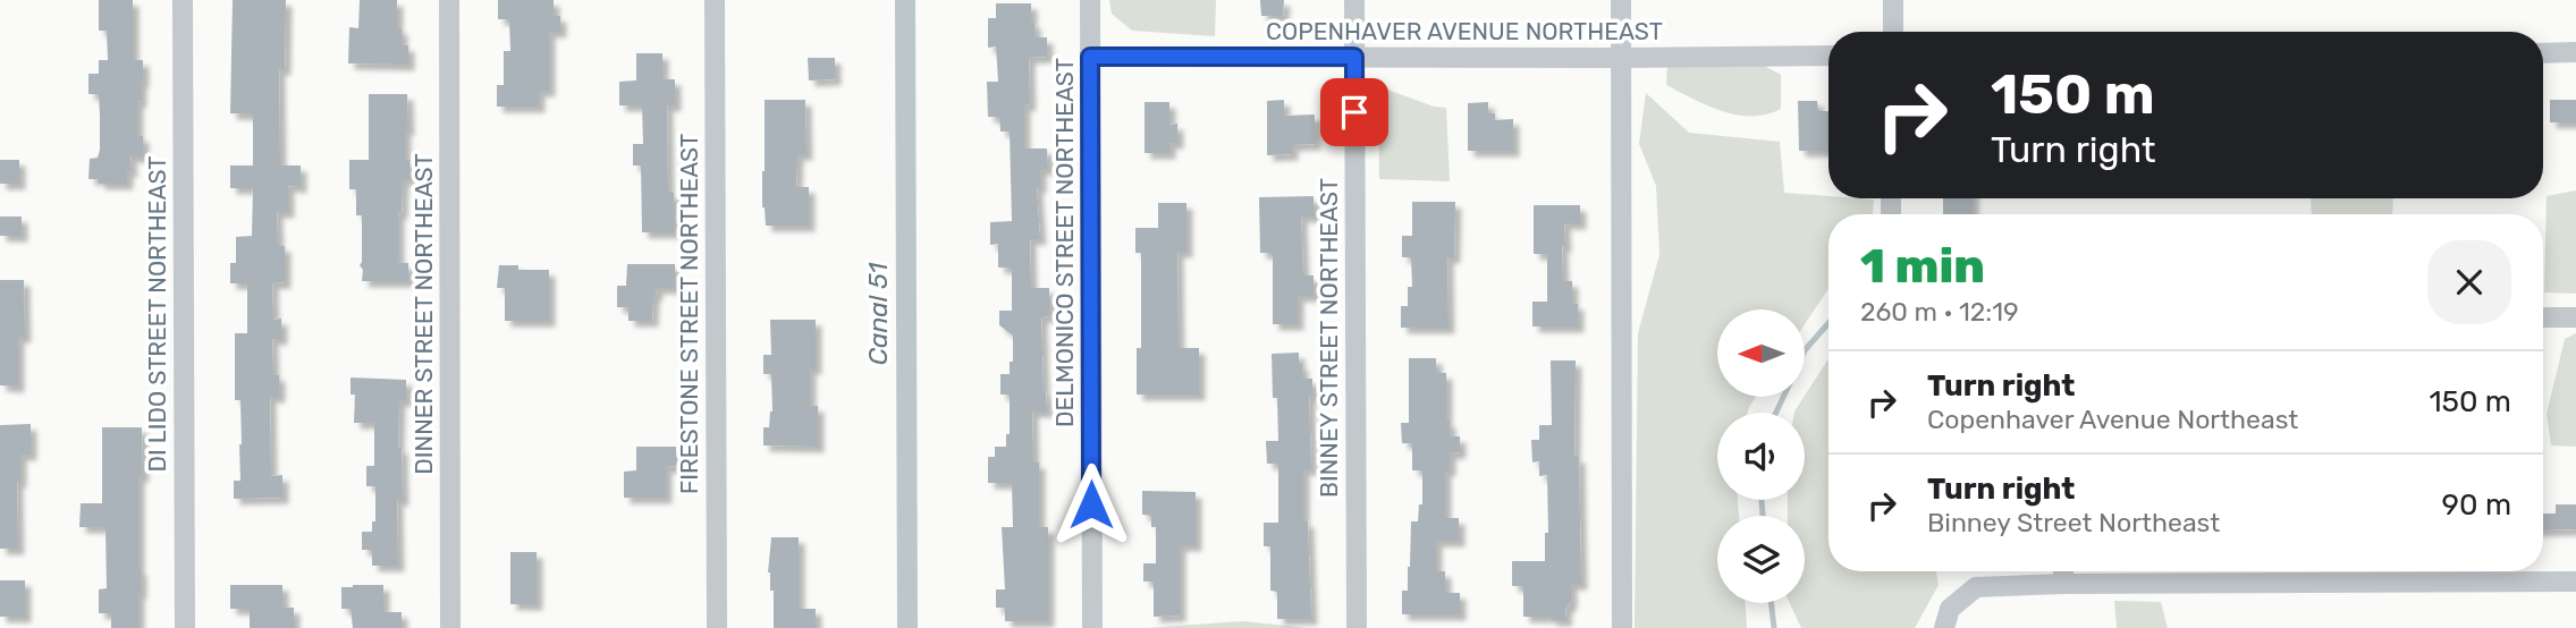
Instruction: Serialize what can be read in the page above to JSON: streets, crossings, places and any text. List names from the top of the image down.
{
  "streets": {
    "street": [
      "COPENHAVER AVENUE NORTHEAST",
      "DELMONICO STREET NORTHEAST",
      "DI LIDO STREET NORTHEAST",
      "DINNER STREET NORTHEAST",
      "FIRESTONE STREET NORTHEAST",
      "BINNEY STREET NORTHEAST"
    ]
  },
  "crossings": [
    ["COPENHAVER AVENUE NORTHEAST", "DELMONICO STREET NORTHEAST"],
    ["COPENHAVER AVENUE NORTHEAST", "BINNEY STREET NORTHEAST"]
  ],
  "water": ["Canal 51"],
  "north": "left",
  "page": {
    "turn": ["150 m", "Turn right"],
    "heading": ["1 min", "260 m · 12:19"],
    "list": [
      {
        "name": "Turn right",
        "note": "Copenhaver Avenue Northeast",
        "value": "150 m"
      },
      {
        "name": "Turn right",
        "note": "Binney Street Northeast",
        "value": "90 m"
      }
    ]
  }
}
